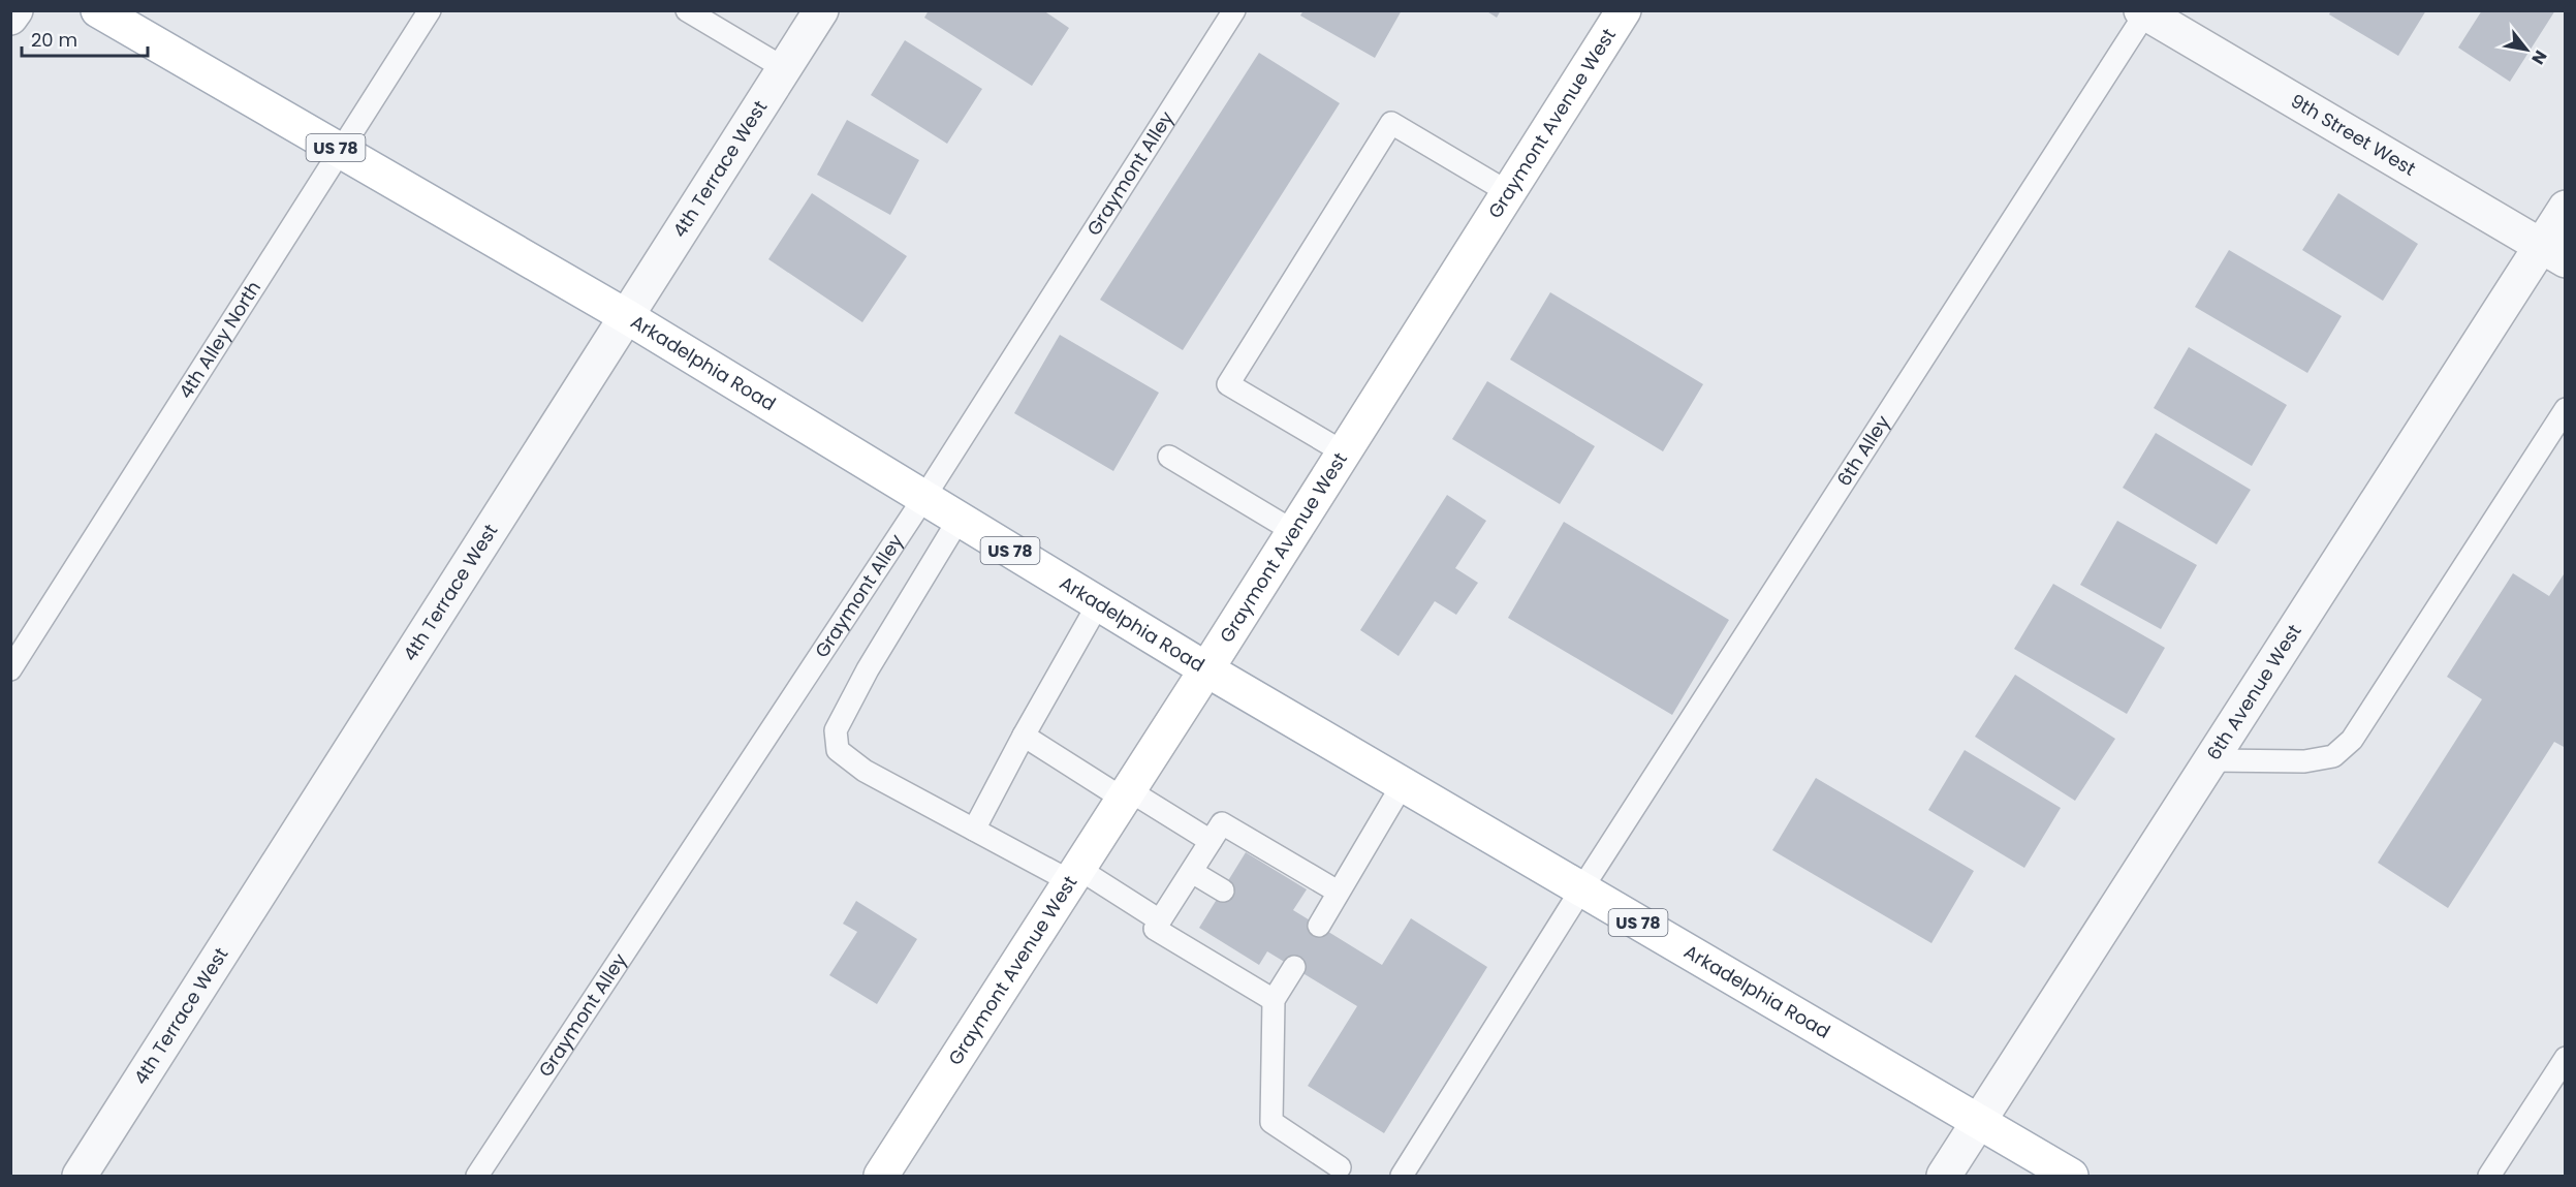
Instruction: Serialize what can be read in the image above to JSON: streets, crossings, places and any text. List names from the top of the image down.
{
  "streets": {
    "main road": ["Graymont Avenue West", "US 78", "Arkadelphia Road"],
    "street": ["9th Street West", "4th Terrace West", "6th Avenue West"],
    "lane": ["Graymont Alley", "4th Alley North", "6th Alley"]
  },
  "crossings": [
    ["Graymont Avenue West", "Arkadelphia Road"],
    ["9th Street West", "6th Alley"],
    ["9th Street West", "6th Avenue West"],
    ["4th Terrace West", "Arkadelphia Road"],
    ["Graymont Alley", "Arkadelphia Road"],
    ["4th Alley North", "Arkadelphia Road"],
    ["Arkadelphia Road", "6th Alley"],
    ["Arkadelphia Road", "6th Avenue West"]
  ],
  "scale_bar": "20 m",
  "north": "bottom right"
}
